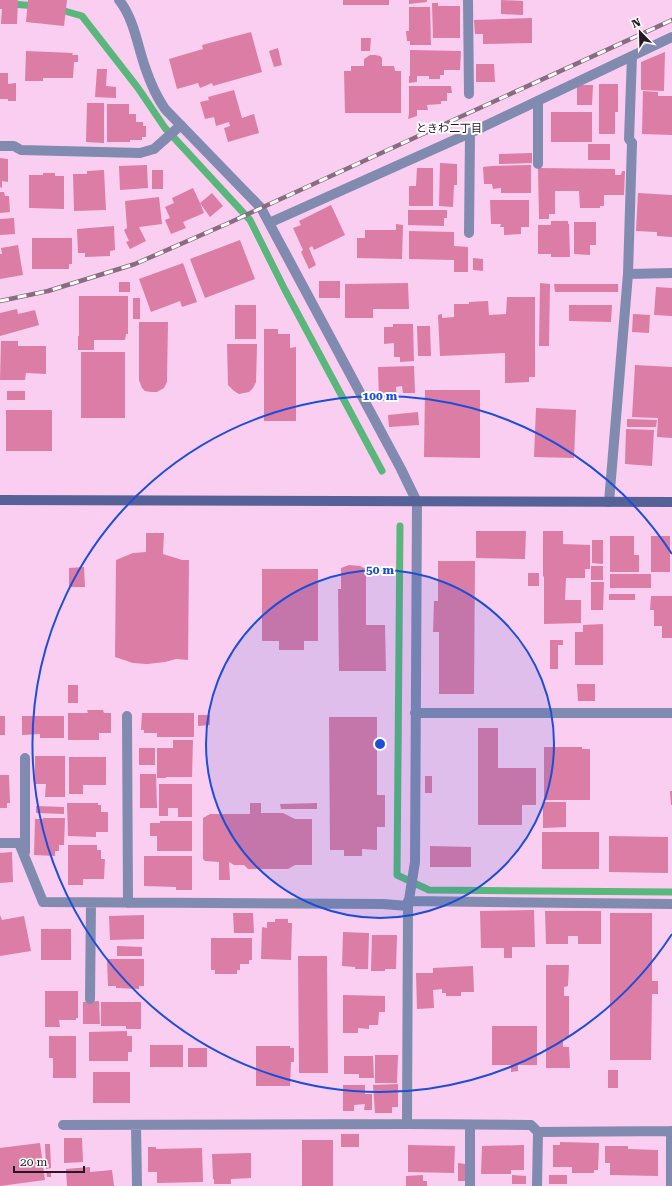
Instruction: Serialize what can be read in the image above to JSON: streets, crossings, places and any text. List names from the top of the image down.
{
  "districts": ["ときわ二丁目"],
  "scale_bar": "20 m",
  "north": "top left",
  "rings": ["100 m", "50 m"]
}
